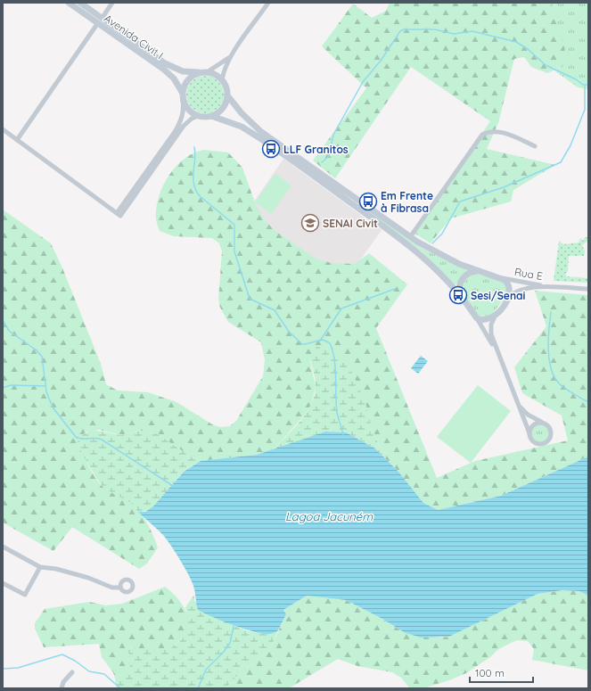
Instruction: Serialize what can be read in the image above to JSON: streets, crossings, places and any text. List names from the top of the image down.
{
  "streets": {
    "street": ["Avenida Civit I", "Rua E"]
  },
  "water": ["Lagoa Jacuném"],
  "places": {
    "bus stop": ["LLF Granitos", "Em Frente à Fibrasa", "Sesi/Senai"],
    "school or university": ["SENAI Civit"]
  },
  "scale_bar": "100 m"
}
